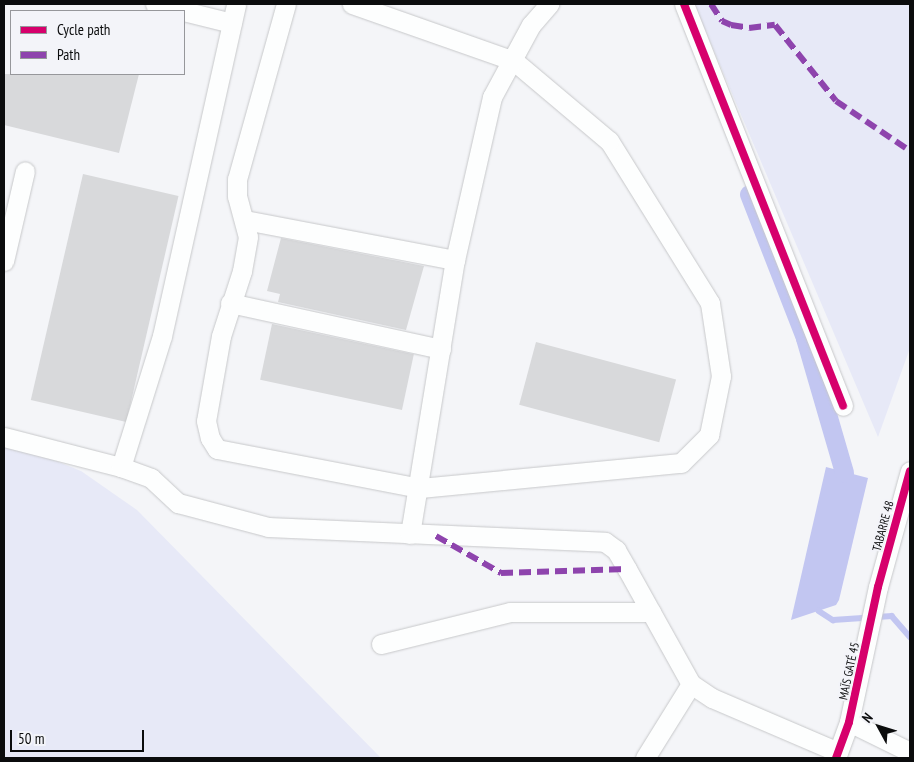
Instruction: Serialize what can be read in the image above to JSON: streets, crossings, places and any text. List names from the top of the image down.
{
  "streets": {
    "street": ["TABARRE 48", "MAÏS GATÉ 45"]
  },
  "crossings": [
    ["TABARRE 48", "MAÏS GATÉ 45"]
  ],
  "legend": ["Cycle path", "Path"],
  "scale_bar": "50 m",
  "north": "top left"
}
